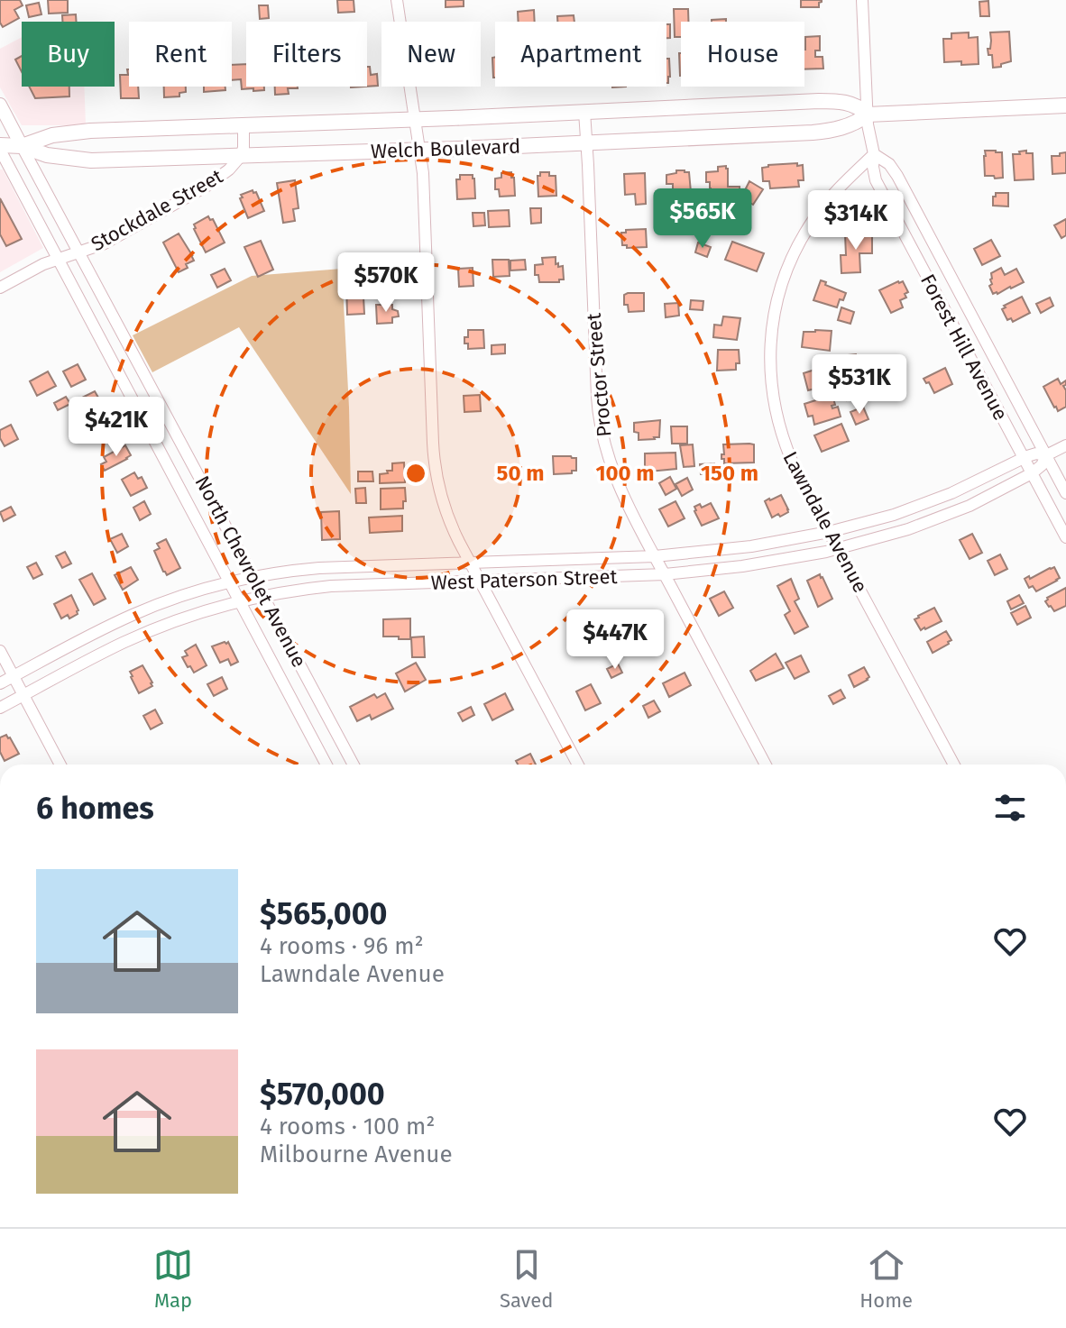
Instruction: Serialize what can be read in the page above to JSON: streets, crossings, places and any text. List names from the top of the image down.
{
  "streets": {
    "main road": ["Welch Boulevard"],
    "street": [
      "Stockdale Street",
      "Forest Hill Avenue",
      "Proctor Street",
      "Lawndale Avenue",
      "North Chevrolet Avenue",
      "West Paterson Street"
    ]
  },
  "crossings": [
    ["Welch Boulevard", "Stockdale Street"],
    ["Welch Boulevard", "Forest Hill Avenue"],
    ["Welch Boulevard", "Proctor Street"],
    ["Welch Boulevard", "North Chevrolet Avenue"],
    ["Stockdale Street", "North Chevrolet Avenue"],
    ["Forest Hill Avenue", "Lawndale Avenue"],
    ["Forest Hill Avenue", "West Paterson Street"],
    ["Proctor Street", "West Paterson Street"],
    ["Lawndale Avenue", "West Paterson Street"],
    ["North Chevrolet Avenue", "West Paterson Street"]
  ],
  "page": {
    "chip": [
      "Buy",
      "Rent",
      "Filters",
      "New",
      "Apartment",
      "House"
    ],
    "price": [
      "$565K",
      "$314K",
      "$570K",
      "$531K",
      "$421K",
      "$447K"
    ],
    "heading": "6 homes",
    "list": [
      {
        "name": "$565,000",
        "note": "4 rooms · 96 m² · Lawndale Avenue"
      },
      {
        "name": "$570,000",
        "note": "4 rooms · 100 m² · Milbourne Avenue"
      }
    ],
    "tabs": ["Map", "Saved", "Home"]
  },
  "rings": ["50 m", "100 m", "150 m"]
}
